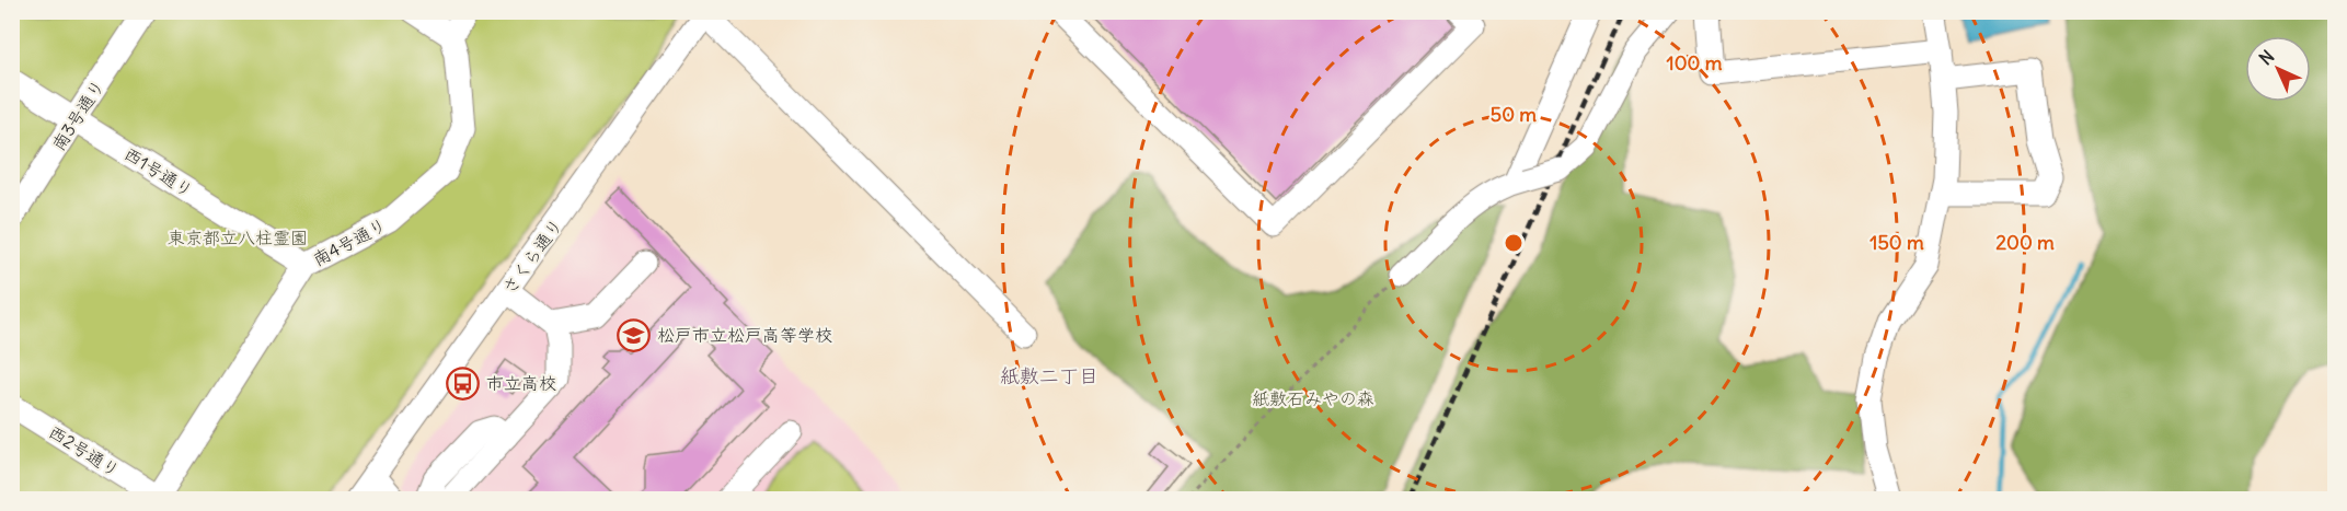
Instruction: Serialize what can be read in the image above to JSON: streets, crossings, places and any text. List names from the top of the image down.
{
  "streets": {
    "street": [
      "南3号通り",
      "西1号通り",
      "南4号通り",
      "さくら通り",
      "西2号通り"
    ]
  },
  "crossings": [
    ["南3号通り", "西1号通り"],
    ["西1号通り", "南4号通り"],
    ["南4号通り", "西2号通り"]
  ],
  "districts": ["紙敷二丁目"],
  "parks": ["東京都立八柱霊園", "紙敷石みやの森"],
  "places": {
    "school or university": ["松戸市立松戸高等学校"],
    "bus stop": ["市立高校"]
  },
  "north": "top left",
  "rings": [
    "100 m",
    "50 m",
    "150 m",
    "200 m"
  ]
}
